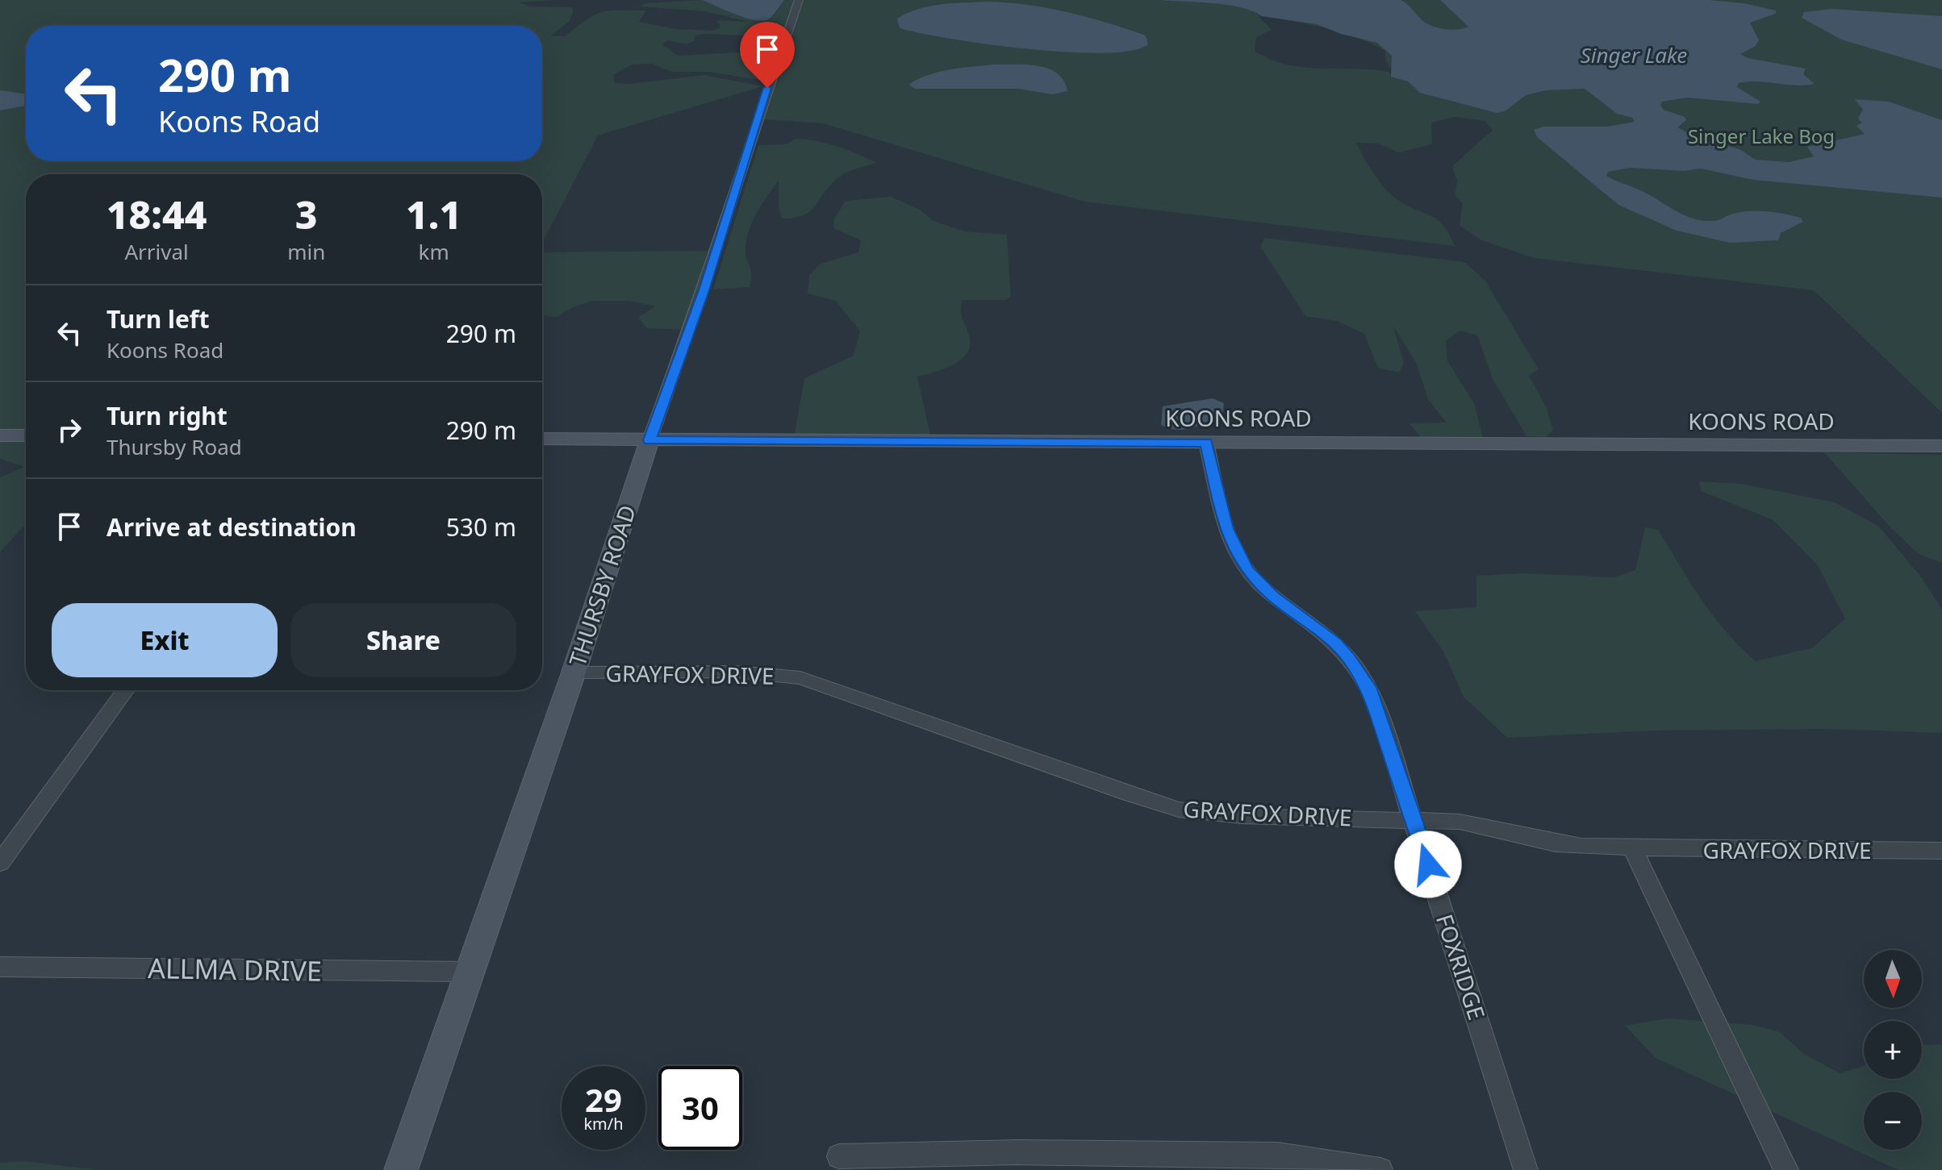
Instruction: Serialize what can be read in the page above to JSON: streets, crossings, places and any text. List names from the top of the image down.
{
  "streets": {
    "street": [
      "KOONS ROAD",
      "THURSBY ROAD",
      "GRAYFOX DRIVE",
      "FOXRIDGE",
      "ALLMA DRIVE"
    ]
  },
  "crossings": [
    ["KOONS ROAD", "THURSBY ROAD"],
    ["KOONS ROAD", "FOXRIDGE"],
    ["THURSBY ROAD", "GRAYFOX DRIVE"],
    ["THURSBY ROAD", "ALLMA DRIVE"],
    ["GRAYFOX DRIVE", "FOXRIDGE"]
  ],
  "water": ["Singer Lake"],
  "parks": ["Singer Lake Bog"],
  "north": "bottom",
  "page": {
    "turn": ["290 m", "Koons Road"],
    "eta": [
      "18:44",
      "Arrival",
      "3",
      "min",
      "1.1",
      "km"
    ],
    "list": [
      {
        "name": "Turn left",
        "note": "Koons Road",
        "value": "290 m"
      },
      {
        "name": "Turn right",
        "note": "Thursby Road",
        "value": "290 m"
      },
      {
        "name": "Arrive at destination",
        "value": "530 m"
      }
    ],
    "buttons": ["Exit", "Share"],
    "map_buttons": ["+", "−"],
    "speed": "29 km/h",
    "limit": "30"
  }
}
